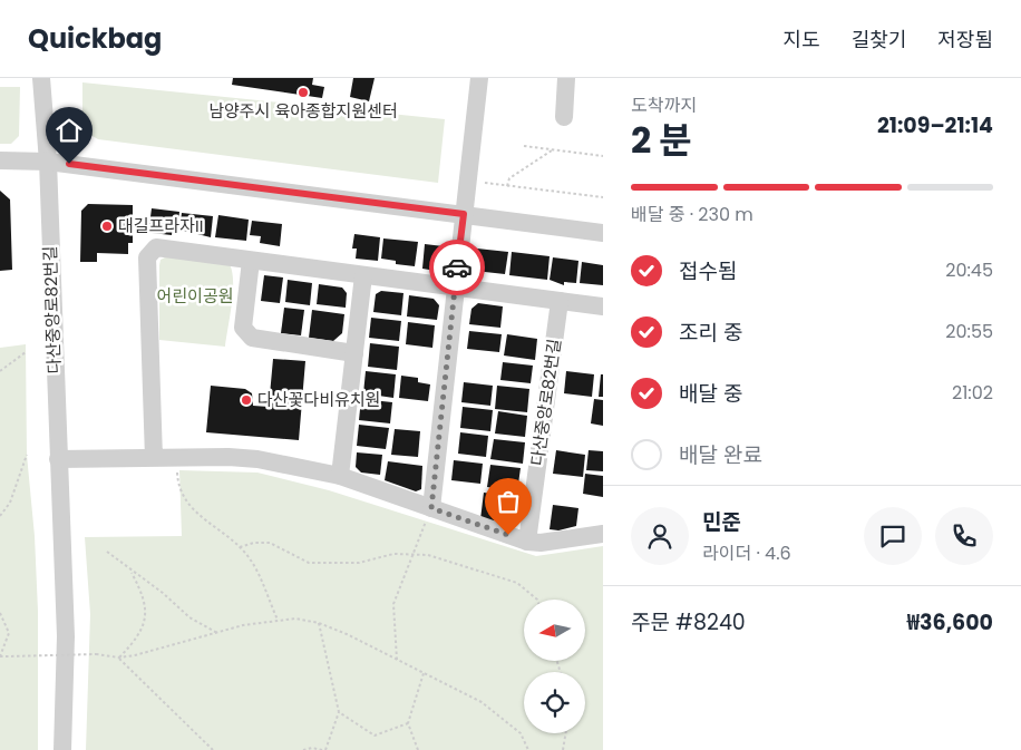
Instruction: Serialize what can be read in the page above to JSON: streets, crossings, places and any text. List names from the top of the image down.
{
  "streets": {
    "street": ["다산중앙로82번길"]
  },
  "parks": ["어린이공원"],
  "places": ["남양주시 육아종합지원센터", "대길프라자II", "다산꽃다비유치원"],
  "north": "left",
  "page": {
    "header": "Quickbag",
    "nav": ["지도", "길찾기", "저장됨"],
    "heading": ["2 분", "도착까지", "21:09–21:14"],
    "panel": [
      "민준",
      "라이더 · 4.6",
      "주문 #8240",
      "₩36,600"
    ],
    "bar": "배달 중 · 230 m",
    "list": [
      ["접수됨", "20:45"],
      ["조리 중", "20:55"],
      ["배달 중", "21:02"],
      "배달 완료"
    ]
  }
}
